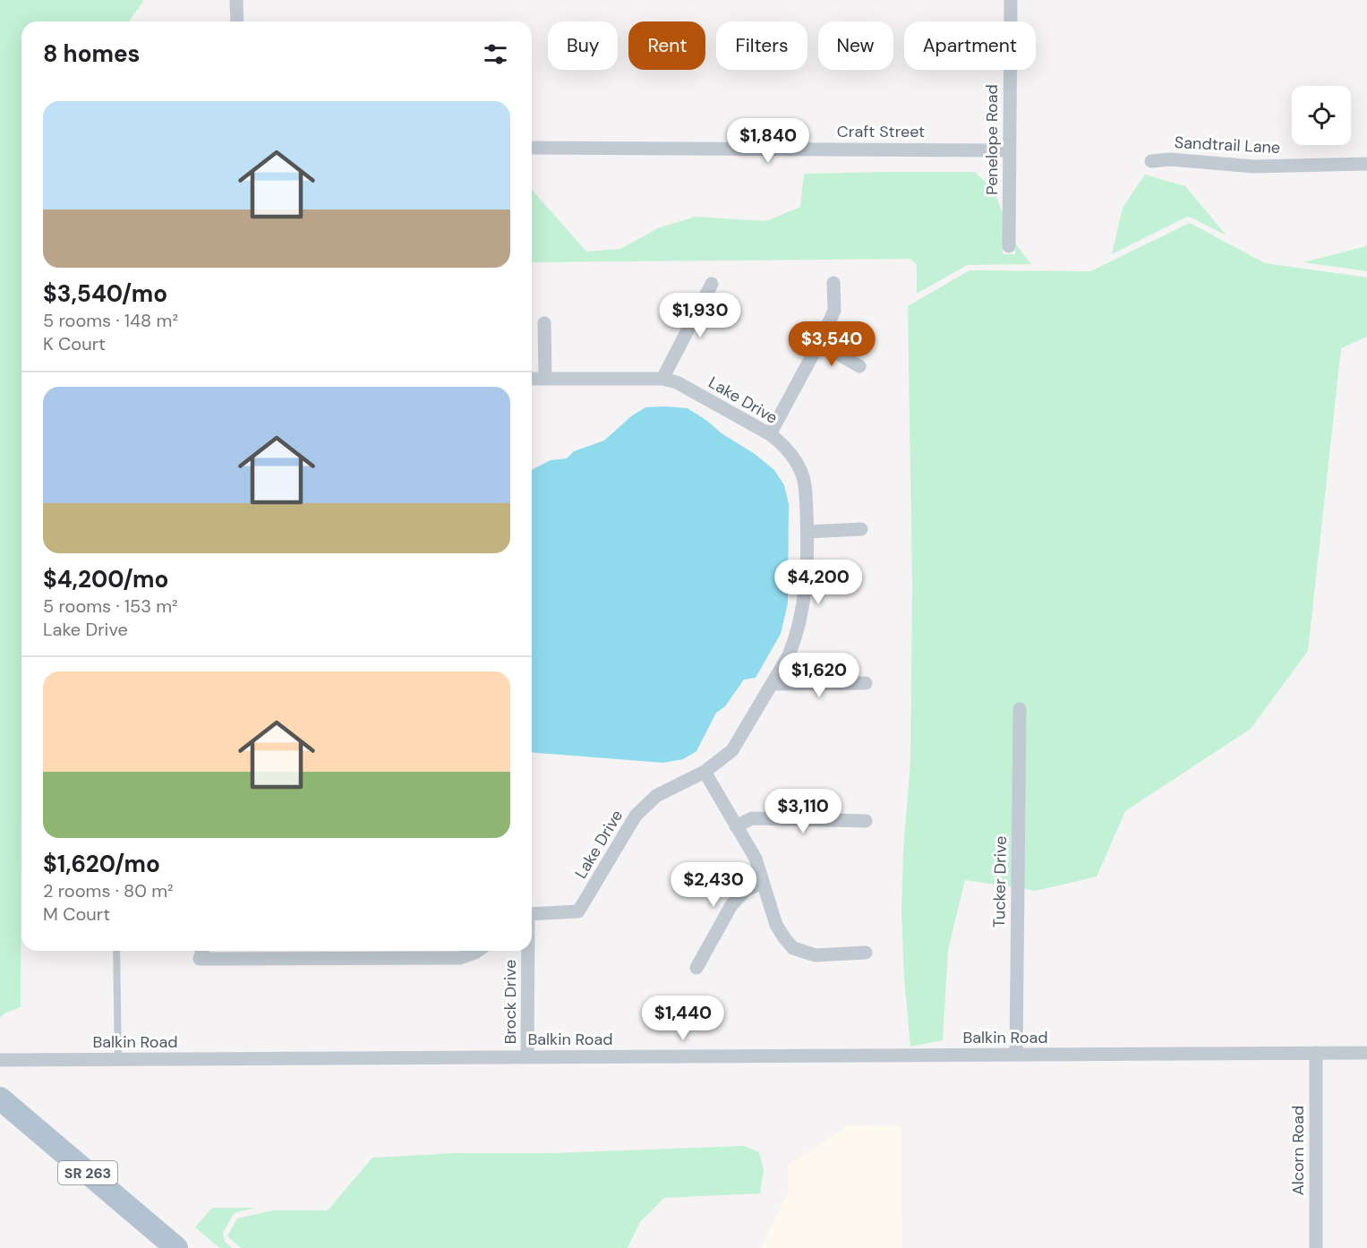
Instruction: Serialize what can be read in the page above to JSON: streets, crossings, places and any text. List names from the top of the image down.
{
  "streets": {
    "main road": ["SR 263"],
    "street": [
      "Craft Street",
      "Penelope Road",
      "Sandtrail Lane",
      "Lake Drive",
      "Tucker Drive",
      "Brock Drive",
      "Balkin Road",
      "Alcorn Road"
    ]
  },
  "crossings": [
    ["Craft Street", "Penelope Road"],
    ["Tucker Drive", "Balkin Road"],
    ["Brock Drive", "Balkin Road"],
    ["Balkin Road", "Alcorn Road"]
  ],
  "page": {
    "chip": [
      "Buy",
      "Rent",
      "Filters",
      "New",
      "Apartment"
    ],
    "heading": "8 homes",
    "list": [
      {
        "name": "$3,540/mo",
        "note": "5 rooms · 148 m² · K Court"
      },
      {
        "name": "$4,200/mo",
        "note": "5 rooms · 153 m² · Lake Drive"
      },
      {
        "name": "$1,620/mo",
        "note": "2 rooms · 80 m² · M Court"
      }
    ],
    "price": [
      "$1,840",
      "$1,930",
      "$3,540",
      "$4,200",
      "$1,620",
      "$3,110",
      "$2,430",
      "$1,440"
    ]
  }
}
